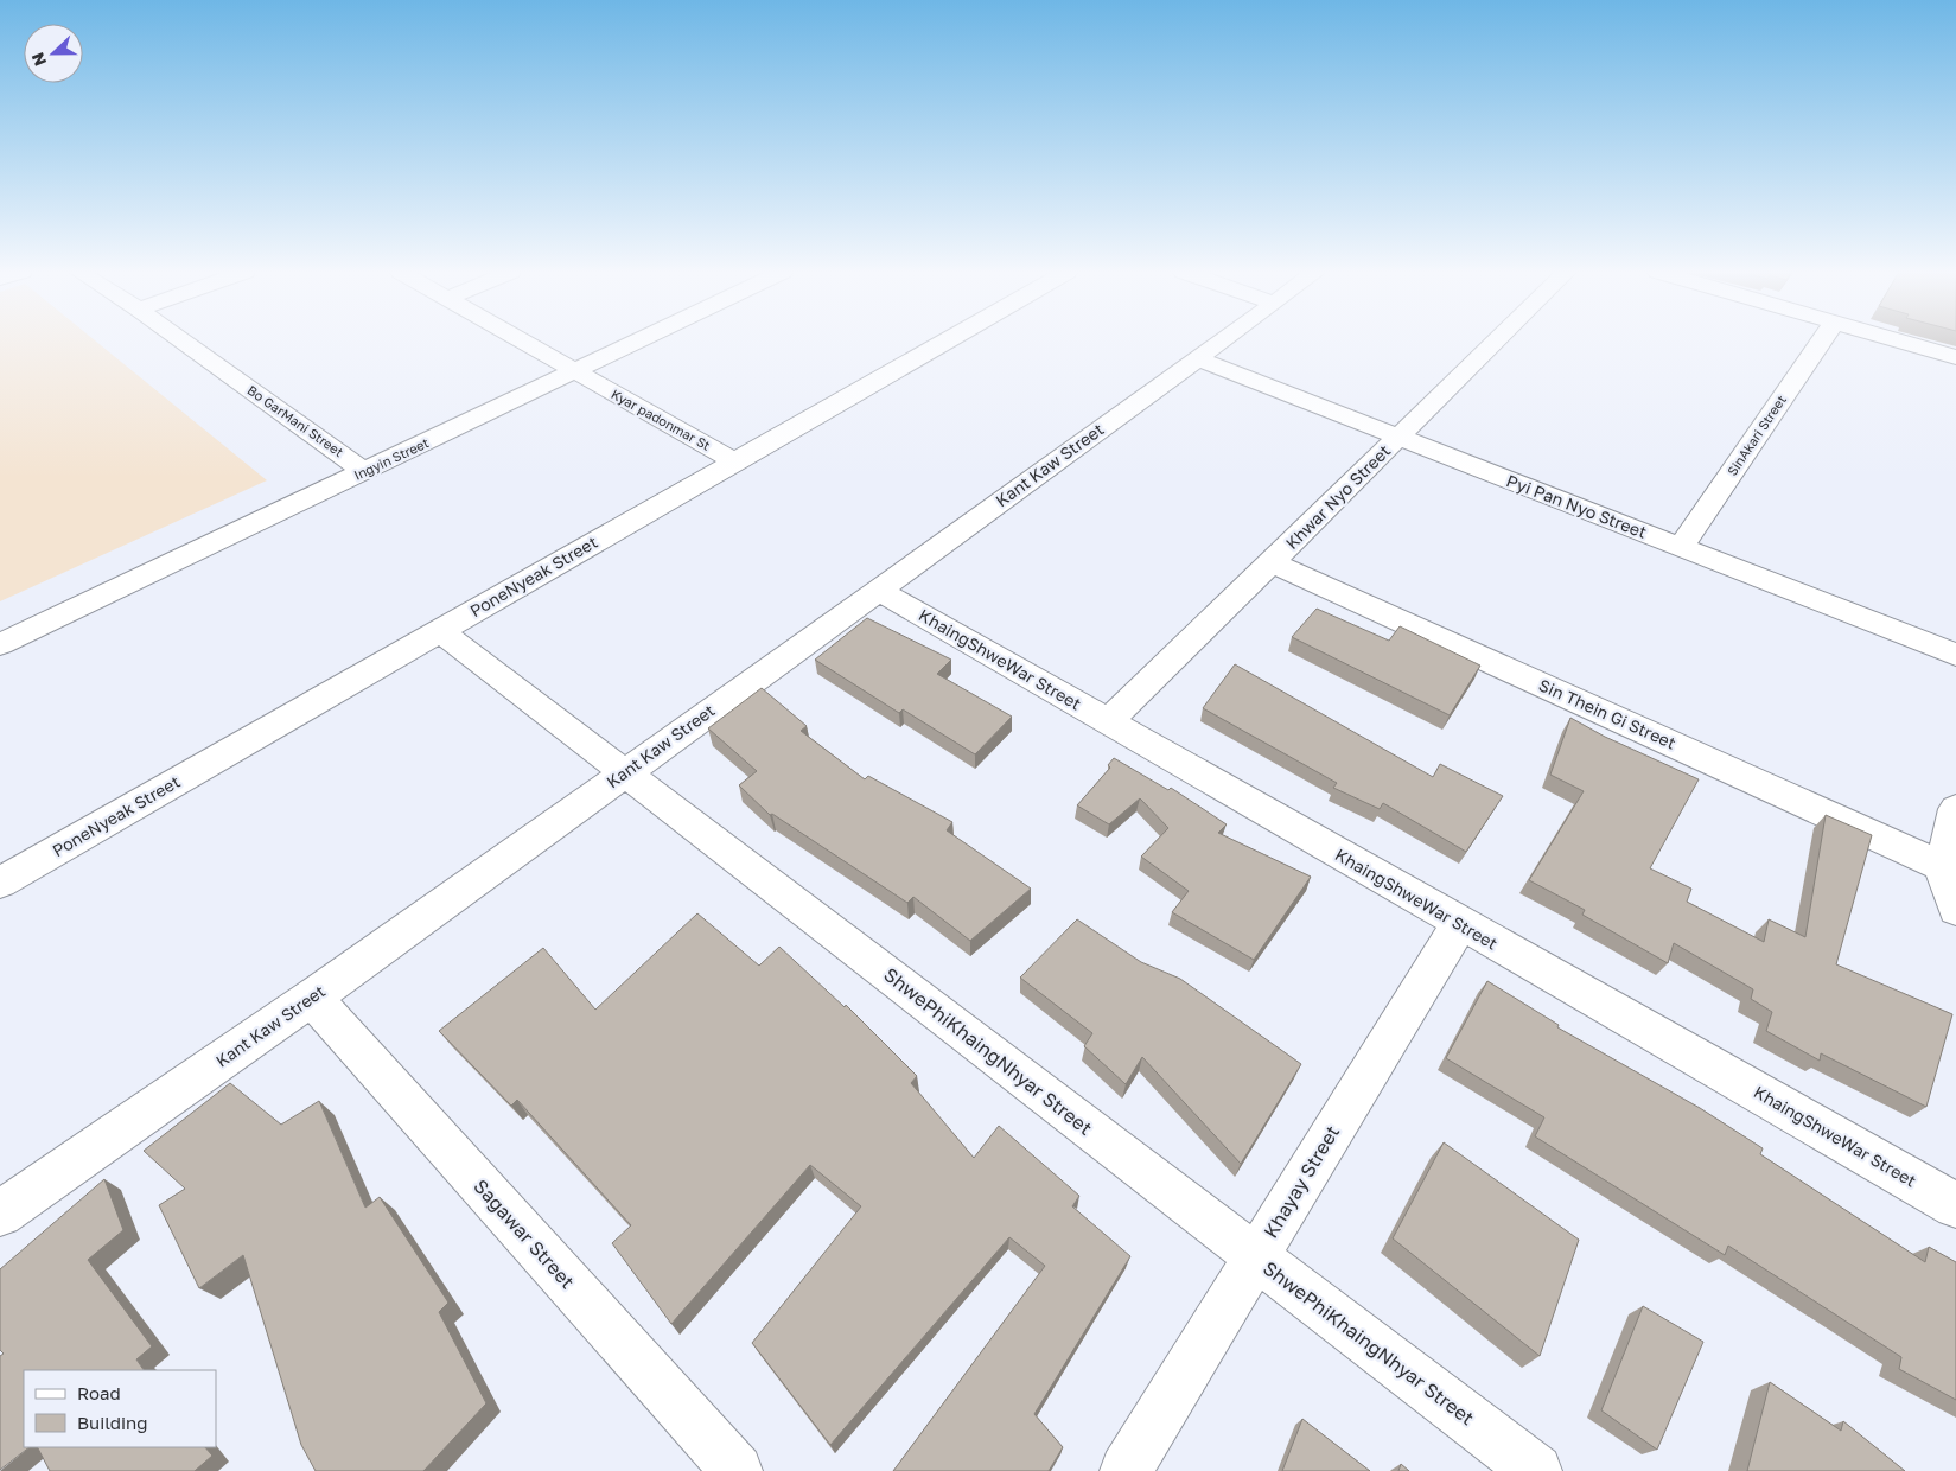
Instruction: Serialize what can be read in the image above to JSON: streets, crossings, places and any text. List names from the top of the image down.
{
  "streets": {
    "street": [
      "Kyar padonmar St",
      "Bo GarMani Street",
      "SinAkari Street",
      "Ingyin Street",
      "Kant Kaw Street",
      "Khwar Nyo Street",
      "Pyi Pan Nyo Street",
      "PoneNyeak Street",
      "KhaingShweWar Street",
      "Sin Thein Gi Street",
      "ShwePhiKhaingNhyar Street",
      "Khayay Street",
      "Sagawar Street"
    ]
  },
  "crossings": [
    ["Kyar padonmar St", "Ingyin Street"],
    ["Kyar padonmar St", "PoneNyeak Street"],
    ["Bo GarMani Street", "Ingyin Street"],
    ["SinAkari Street", "Pyi Pan Nyo Street"],
    ["Kant Kaw Street", "Pyi Pan Nyo Street"],
    ["Kant Kaw Street", "KhaingShweWar Street"],
    ["Kant Kaw Street", "ShwePhiKhaingNhyar Street"],
    ["Kant Kaw Street", "Sagawar Street"],
    ["Khwar Nyo Street", "Pyi Pan Nyo Street"],
    ["Khwar Nyo Street", "KhaingShweWar Street"],
    ["Khwar Nyo Street", "Sin Thein Gi Street"],
    ["PoneNyeak Street", "ShwePhiKhaingNhyar Street"],
    ["KhaingShweWar Street", "Khayay Street"],
    ["ShwePhiKhaingNhyar Street", "Khayay Street"]
  ],
  "legend": ["Road", "Building"],
  "north": "left"
}
